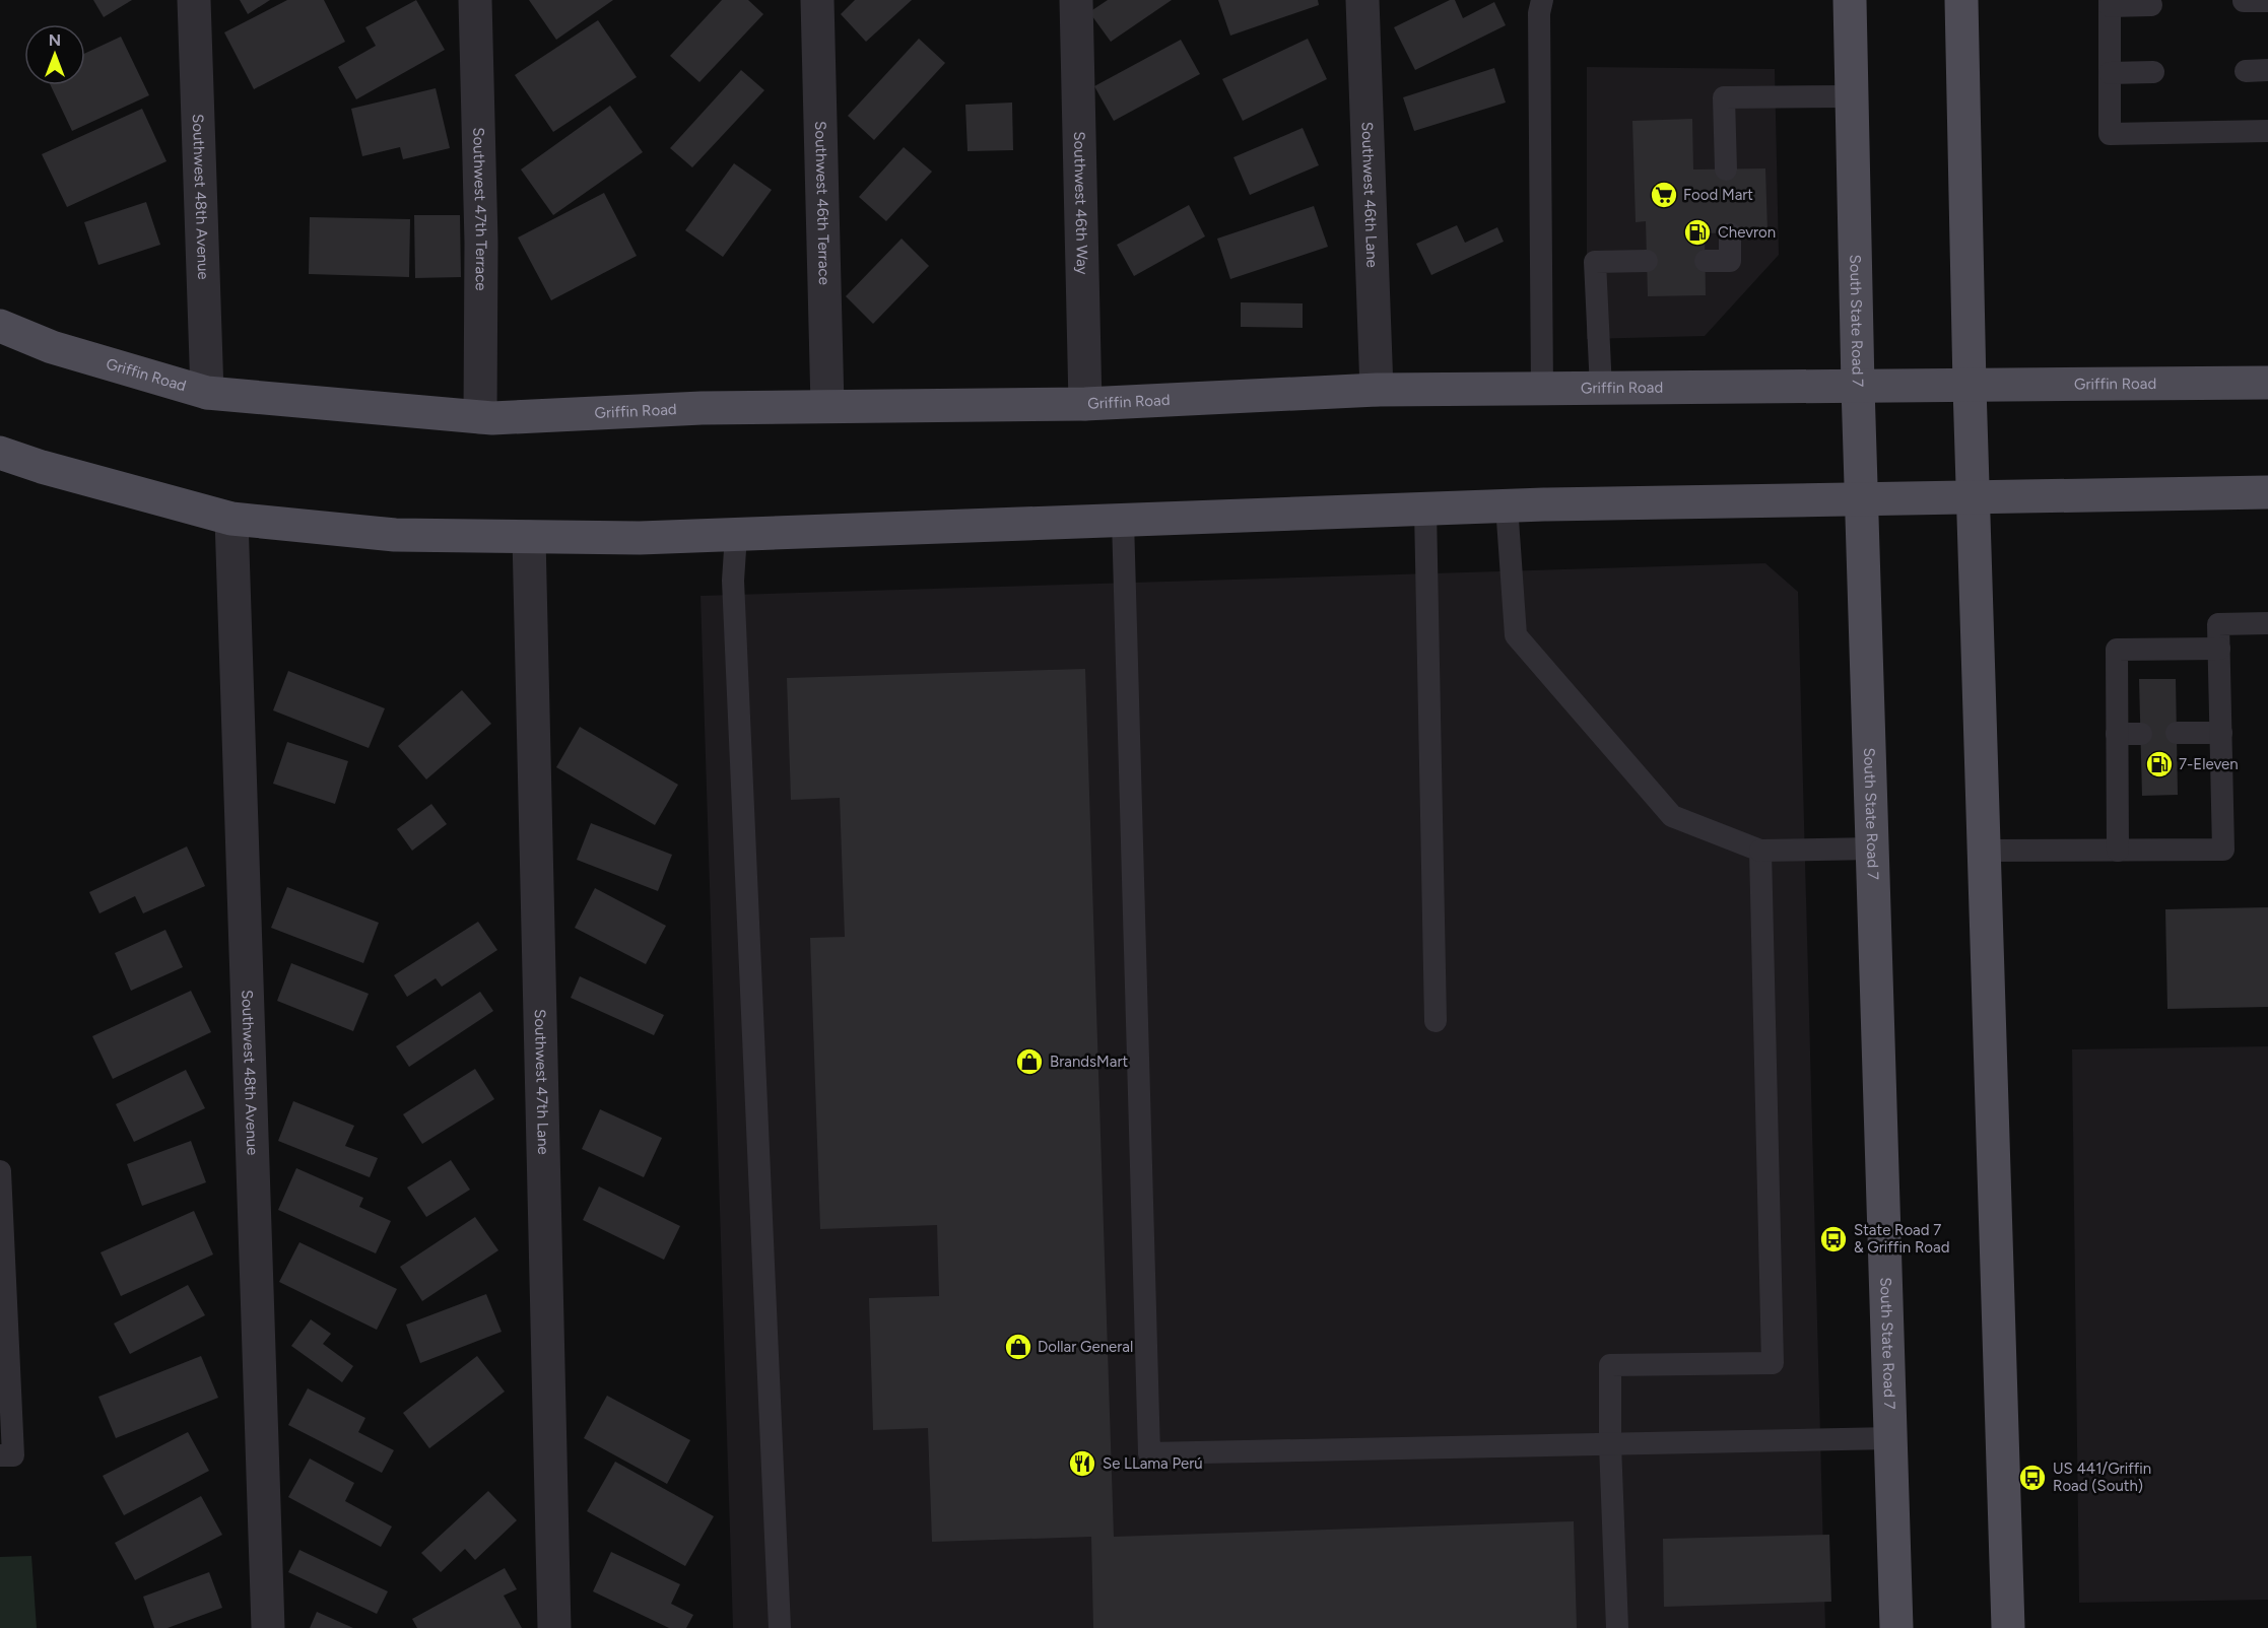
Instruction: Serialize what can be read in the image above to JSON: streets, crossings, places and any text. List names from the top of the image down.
{
  "streets": {
    "main road": ["South State Road 7", "Griffin Road"],
    "street": [
      "Southwest 46th Lane",
      "Southwest 48th Avenue",
      "Southwest 46th Way",
      "Southwest 46th Terrace",
      "Southwest 47th Terrace",
      "Southwest 47th Lane"
    ]
  },
  "crossings": [
    ["Southwest 46th Lane", "Griffin Road"],
    ["Southwest 48th Avenue", "Griffin Road"],
    ["Southwest 46th Way", "Griffin Road"],
    ["Southwest 46th Terrace", "Griffin Road"],
    ["Southwest 47th Terrace", "Griffin Road"],
    ["South State Road 7", "Griffin Road"]
  ],
  "places": {
    "supermarket": ["Food Mart"],
    "fuel station": ["Chevron", "7-Eleven"],
    "shop": ["BrandsMart", "Dollar General"],
    "bus stop": ["State Road 7 & Griffin Road", "US 441/Griffin Road (South)"],
    "restaurant": ["Se LLama Perú"]
  },
  "north": "top"
}
